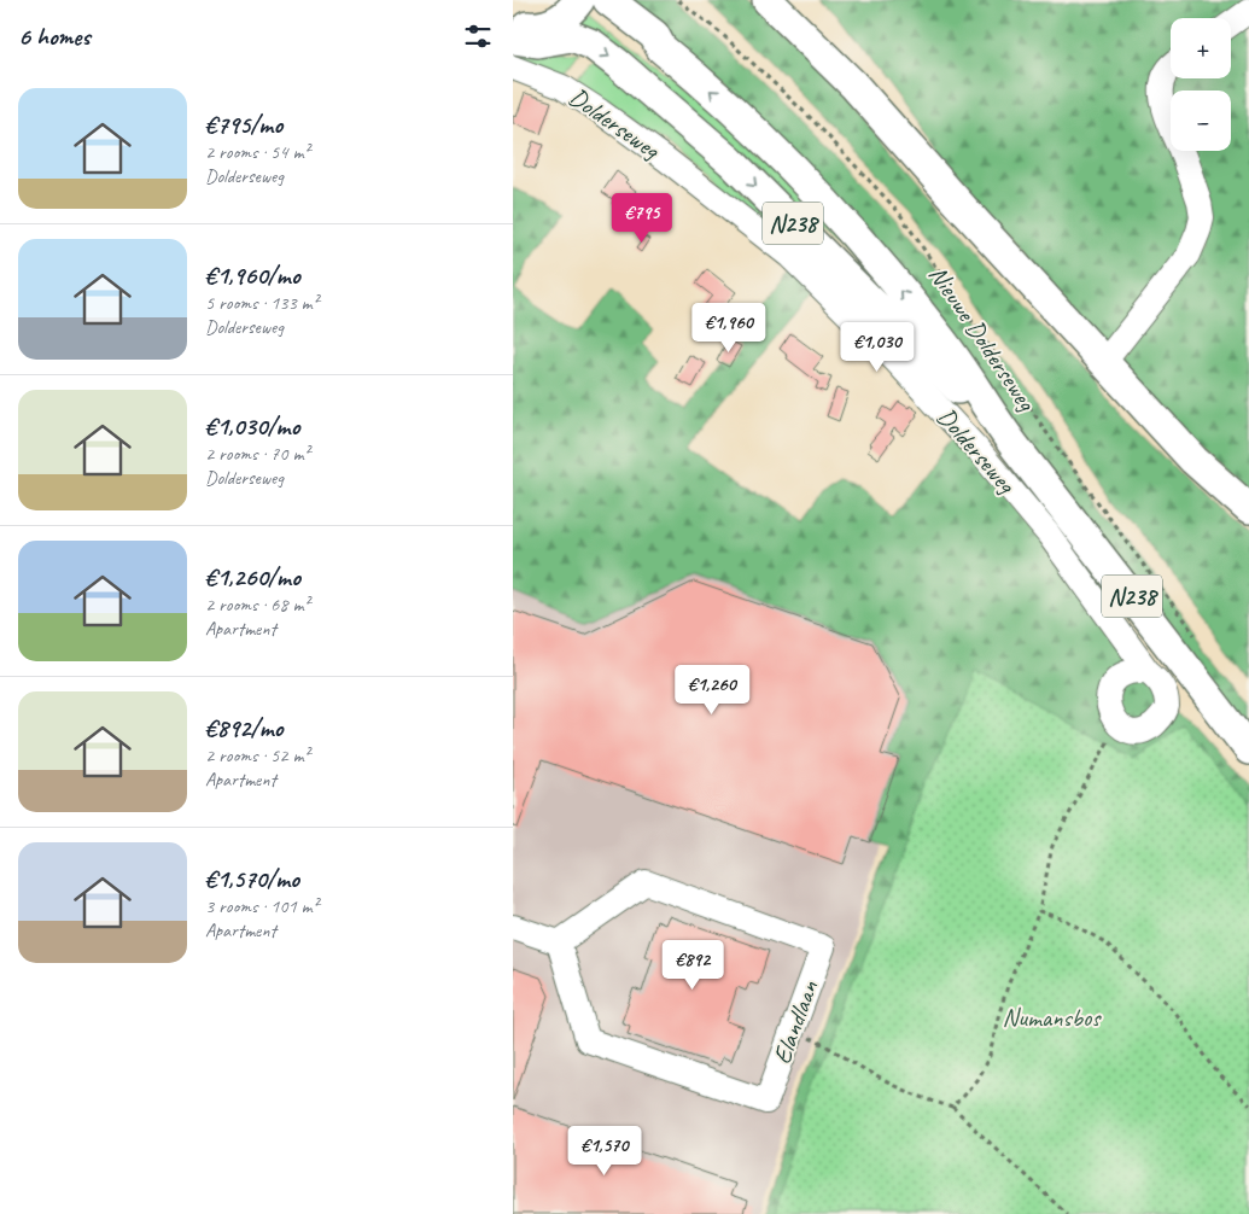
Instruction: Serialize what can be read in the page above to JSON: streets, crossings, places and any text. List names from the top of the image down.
{
  "streets": {
    "main road": ["N238", "Nieuwe Dolderseweg"],
    "street": ["Dolderseweg", "Elandlaan"]
  },
  "crossings": [
    ["N238", "Nieuwe Dolderseweg"]
  ],
  "parks": ["Numansbos"],
  "page": {
    "heading": "6 homes",
    "map_buttons": ["+", "−"],
    "list": [
      {
        "name": "€795/mo",
        "note": "2 rooms · 54 m² · Dolderseweg"
      },
      {
        "name": "€1,960/mo",
        "note": "5 rooms · 133 m² · Dolderseweg"
      },
      {
        "name": "€1,030/mo",
        "note": "2 rooms · 70 m² · Dolderseweg"
      },
      {
        "name": "€1,260/mo",
        "note": "2 rooms · 68 m² · Apartment"
      },
      {
        "name": "€892/mo",
        "note": "2 rooms · 52 m² · Apartment"
      },
      {
        "name": "€1,570/mo",
        "note": "3 rooms · 101 m² · Apartment"
      }
    ],
    "price": [
      "€795",
      "€1,960",
      "€1,030",
      "€1,260",
      "€892",
      "€1,570"
    ]
  }
}
